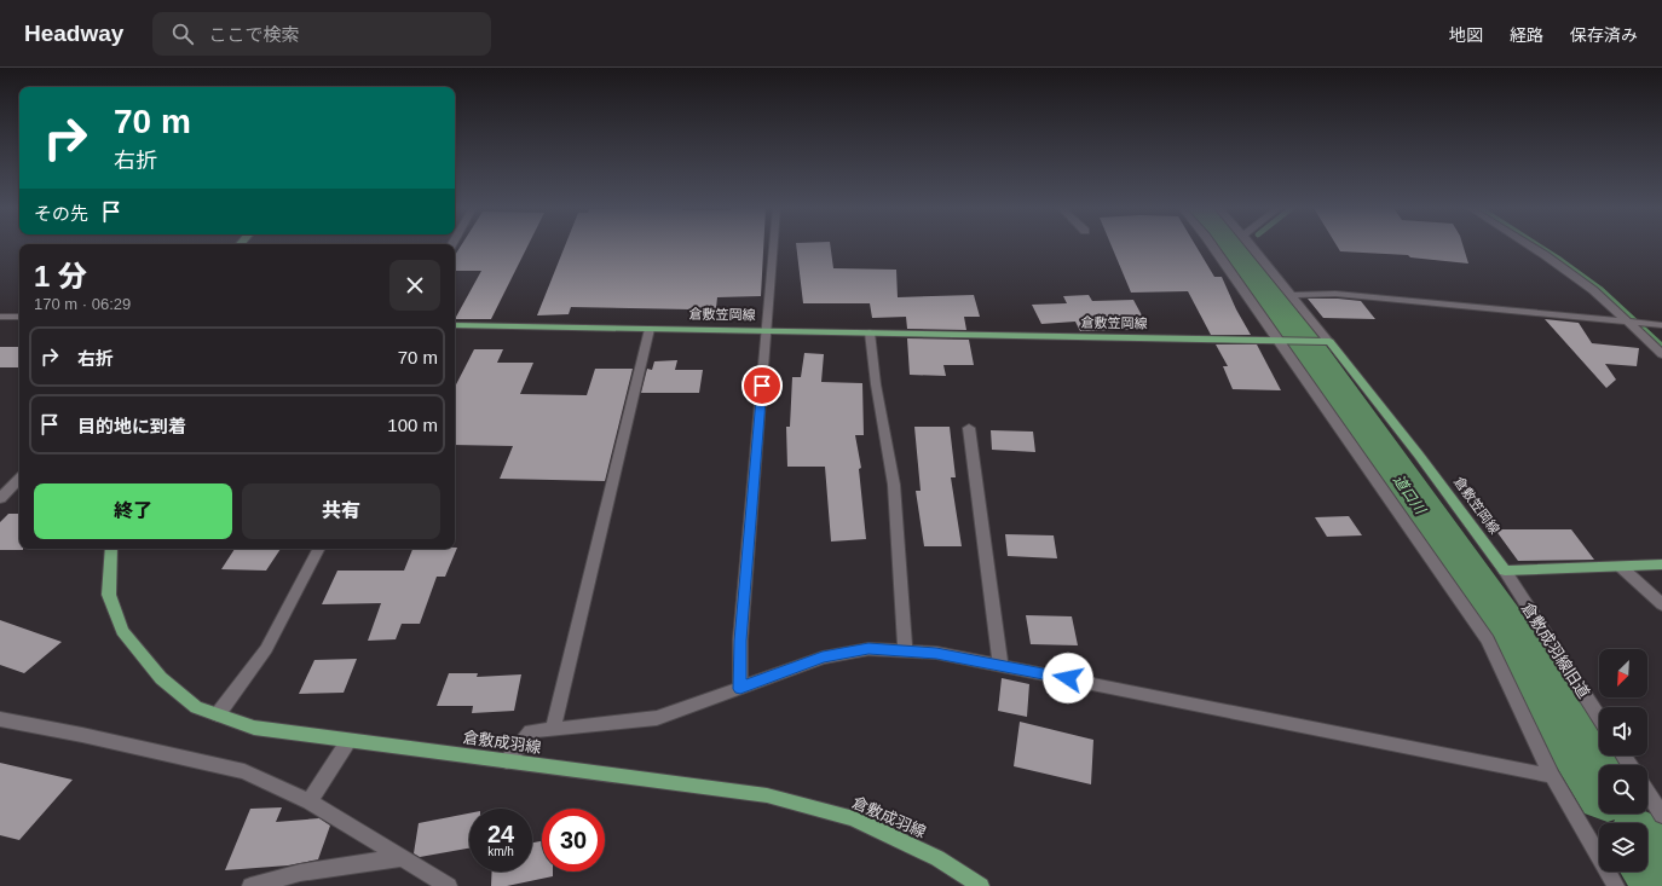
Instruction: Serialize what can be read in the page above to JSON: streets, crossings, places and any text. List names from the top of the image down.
{
  "streets": {
    "main road": ["倉敷笠岡線", "倉敷成羽線"],
    "street": ["倉敷成羽線旧道"]
  },
  "crossings": [
    ["倉敷笠岡線", "倉敷成羽線旧道"]
  ],
  "water": ["道口川"],
  "north": "bottom left",
  "page": {
    "header": "Headway",
    "search": "ここで検索",
    "nav": ["地図", "経路", "保存済み"],
    "turn": ["70 m", "右折"],
    "then": "その先",
    "heading": ["1 分", "170 m · 06:29"],
    "list": [
      {
        "name": "右折",
        "value": "70 m"
      },
      {
        "name": "目的地に到着",
        "value": "100 m"
      }
    ],
    "buttons": ["終了", "共有"],
    "speed": "24 km/h",
    "limit": "30"
  }
}
